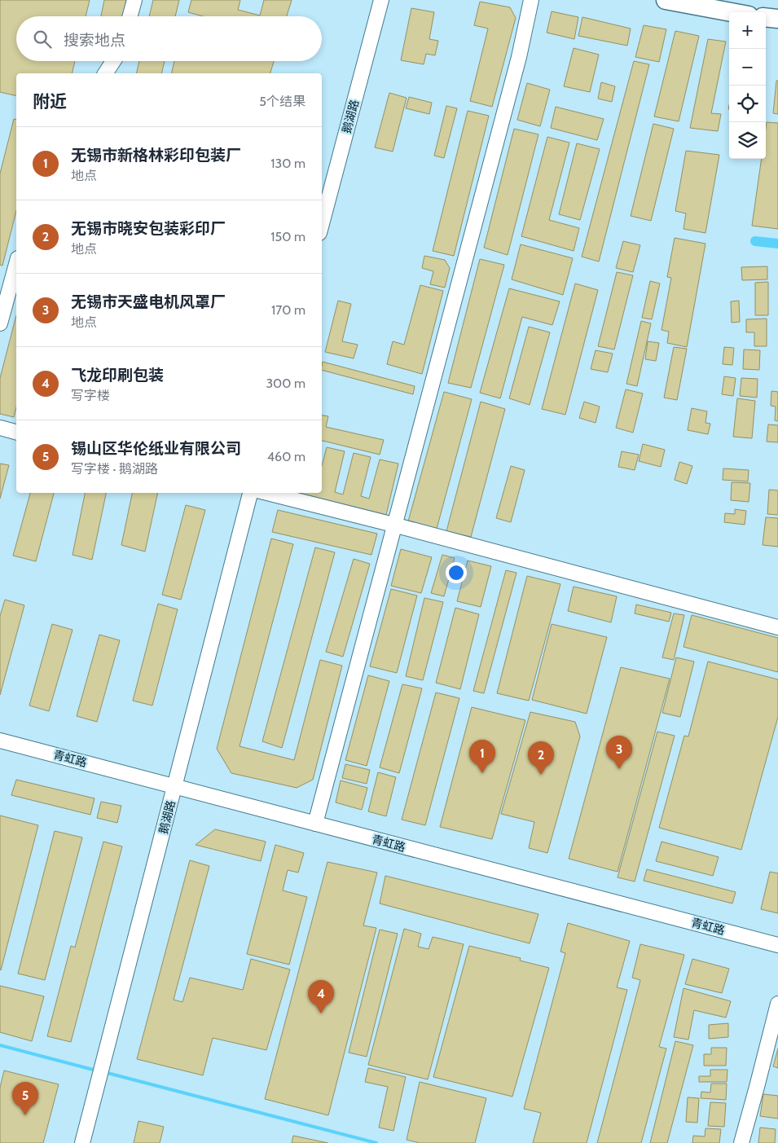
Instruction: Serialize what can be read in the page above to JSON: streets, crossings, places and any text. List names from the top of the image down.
{
  "streets": {
    "street": ["鹅湖路", "青虹路"]
  },
  "crossings": [
    ["鹅湖路", "青虹路"]
  ],
  "page": {
    "map_buttons": ["+", "−"],
    "search": "搜索地点",
    "heading": ["附近", "5个结果"],
    "list": [
      {
        "mark": "1",
        "name": "无锡市新格林彩印包装厂",
        "note": "地点",
        "value": "130 m"
      },
      {
        "mark": "2",
        "name": "无锡市晓安包装彩印厂",
        "note": "地点",
        "value": "150 m"
      },
      {
        "mark": "3",
        "name": "无锡市天盛电机风罩厂",
        "note": "地点",
        "value": "170 m"
      },
      {
        "mark": "4",
        "name": "飞龙印刷包装",
        "note": "写字楼",
        "value": "300 m"
      },
      {
        "mark": "5",
        "name": "锡山区华伦纸业有限公司",
        "note": "写字楼 · 鹅湖路",
        "value": "460 m"
      }
    ],
    "pins": [
      "3",
      "1",
      "2",
      "4",
      "5"
    ]
  }
}
